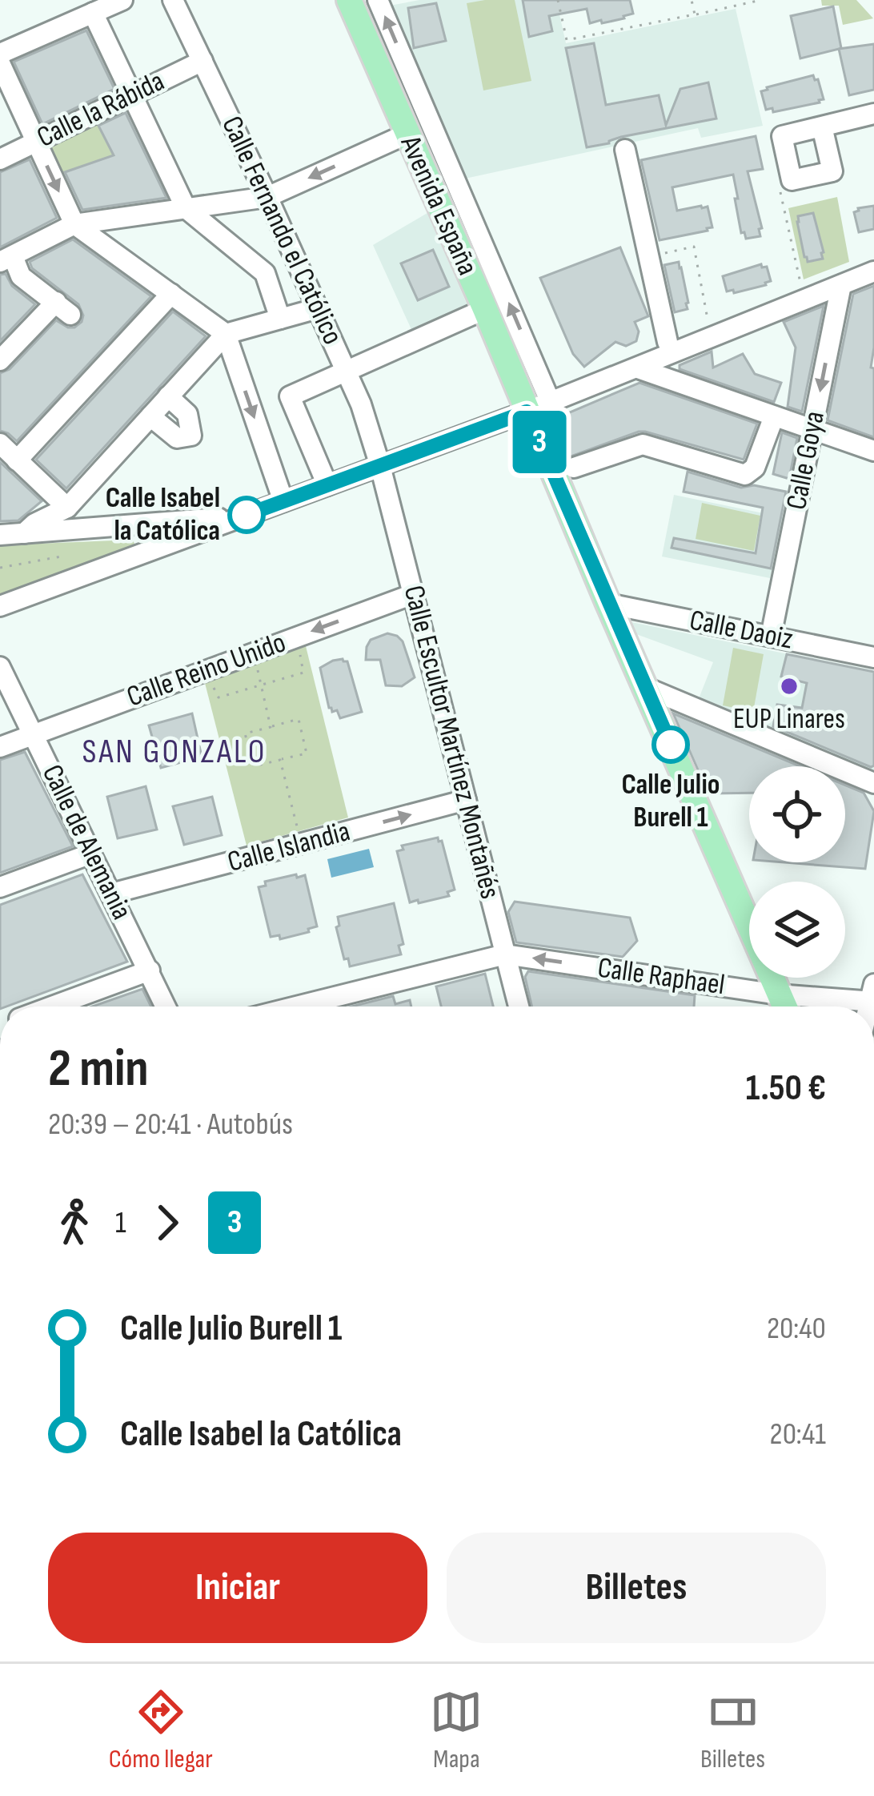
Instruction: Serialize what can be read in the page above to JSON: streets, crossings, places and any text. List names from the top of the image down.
{
  "streets": {
    "main road": ["Avenida España"],
    "street": [
      "Calle la Rábida",
      "Calle Fernando el Católico",
      "Calle Goya",
      "Calle Daoiz",
      "Calle Reino Unido",
      "Calle Escultor Martínez Montañés",
      "Calle de Alemania",
      "Calle Islandia",
      "Calle Raphael"
    ]
  },
  "crossings": [
    ["Calle la Rábida", "Calle Fernando el Católico"],
    ["Avenida España", "Calle Daoiz"],
    ["Avenida España", "Calle Raphael"],
    ["Calle Fernando el Católico", "Calle Escultor Martínez Montañés"],
    ["Calle Goya", "Calle Daoiz"],
    ["Calle Reino Unido", "Calle Escultor Martínez Montañés"],
    ["Calle Reino Unido", "Calle de Alemania"],
    ["Calle Escultor Martínez Montañés", "Calle Islandia"],
    ["Calle Escultor Martínez Montañés", "Calle Raphael"],
    ["Calle de Alemania", "Calle Islandia"]
  ],
  "one_way": ["Calle Goya", "Calle Raphael"],
  "districts": ["SAN GONZALO"],
  "places": ["Calle Isabel la Católica", "EUP Linares", "Calle Julio Burell 1"],
  "lines": ["bus line 3"],
  "page": {
    "on_map": "3",
    "heading": ["2 min", "20:39 – 20:41 · Autobús", "1.50 €"],
    "legs": ["1", "3"],
    "list": [
      {
        "name": "Calle Julio Burell 1",
        "value": "20:40"
      },
      {
        "name": "Calle Isabel la Católica",
        "value": "20:41"
      }
    ],
    "buttons": ["Iniciar", "Billetes"],
    "tabs": ["Cómo llegar", "Mapa", "Billetes"]
  }
}
